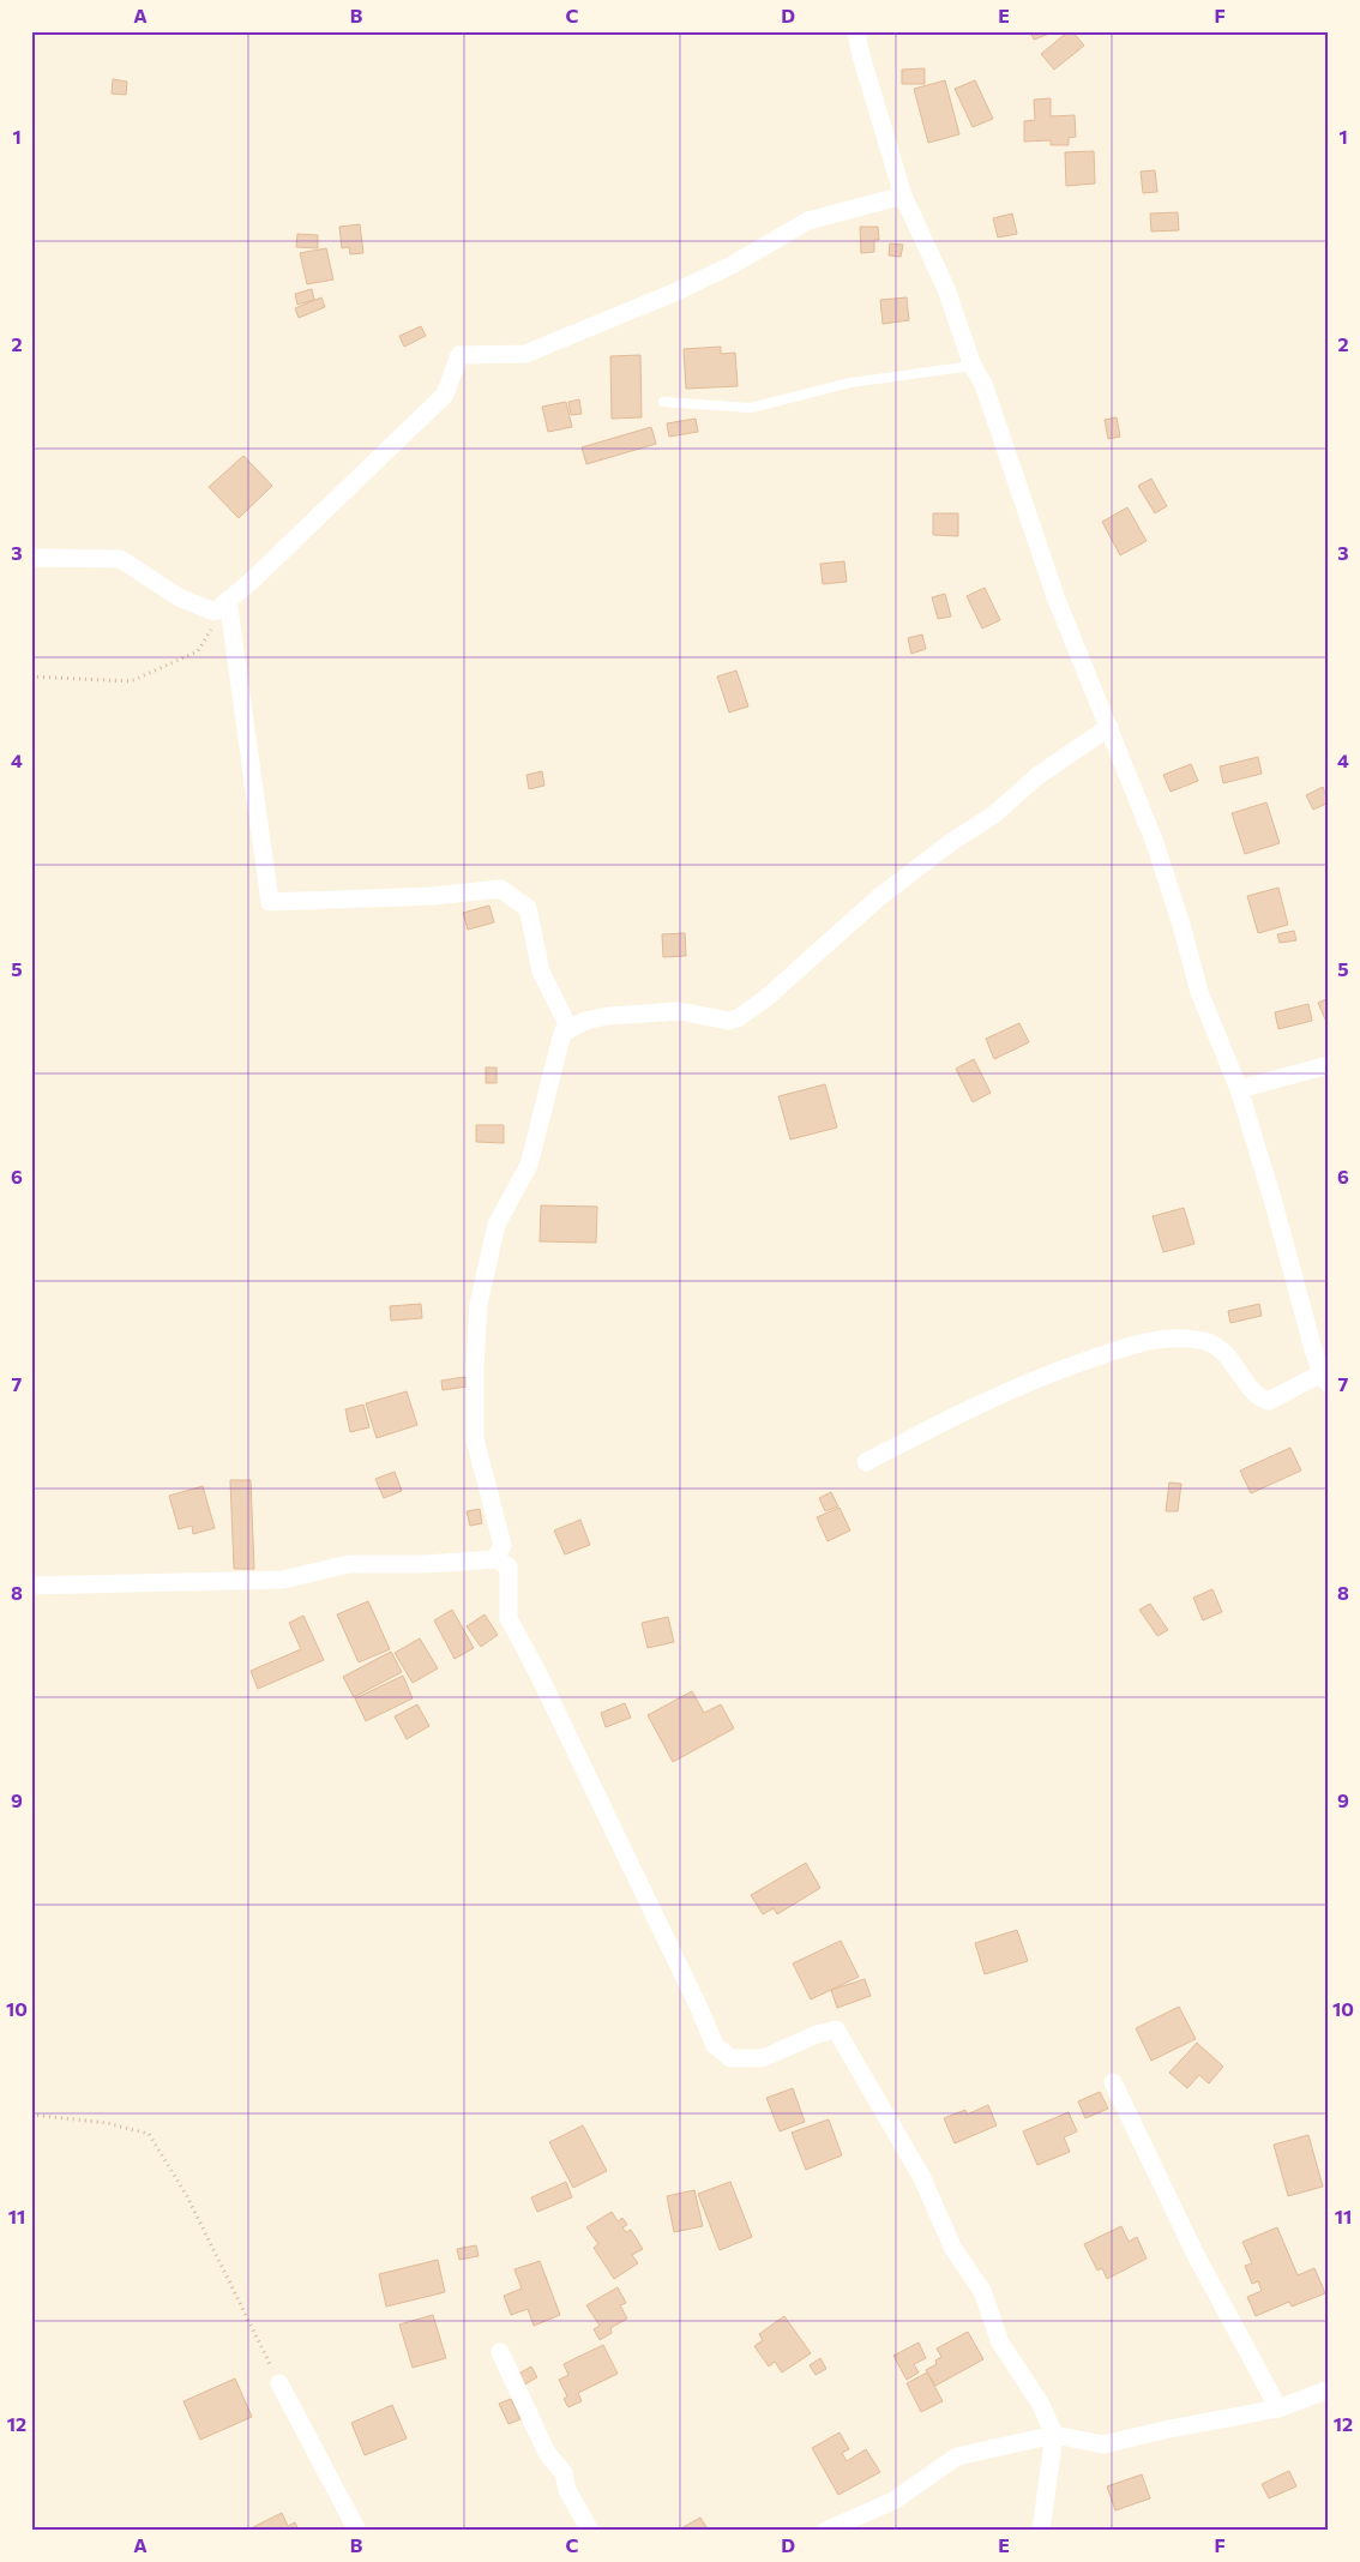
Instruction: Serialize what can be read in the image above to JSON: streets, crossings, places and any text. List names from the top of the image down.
{
  "grid": {
    "columns": [
      "A",
      "B",
      "C",
      "D",
      "E",
      "F"
    ],
    "rows": [
      "1",
      "2",
      "3",
      "4",
      "5",
      "6",
      "7",
      "8",
      "9",
      "10",
      "11",
      "12"
    ]
  }
}
